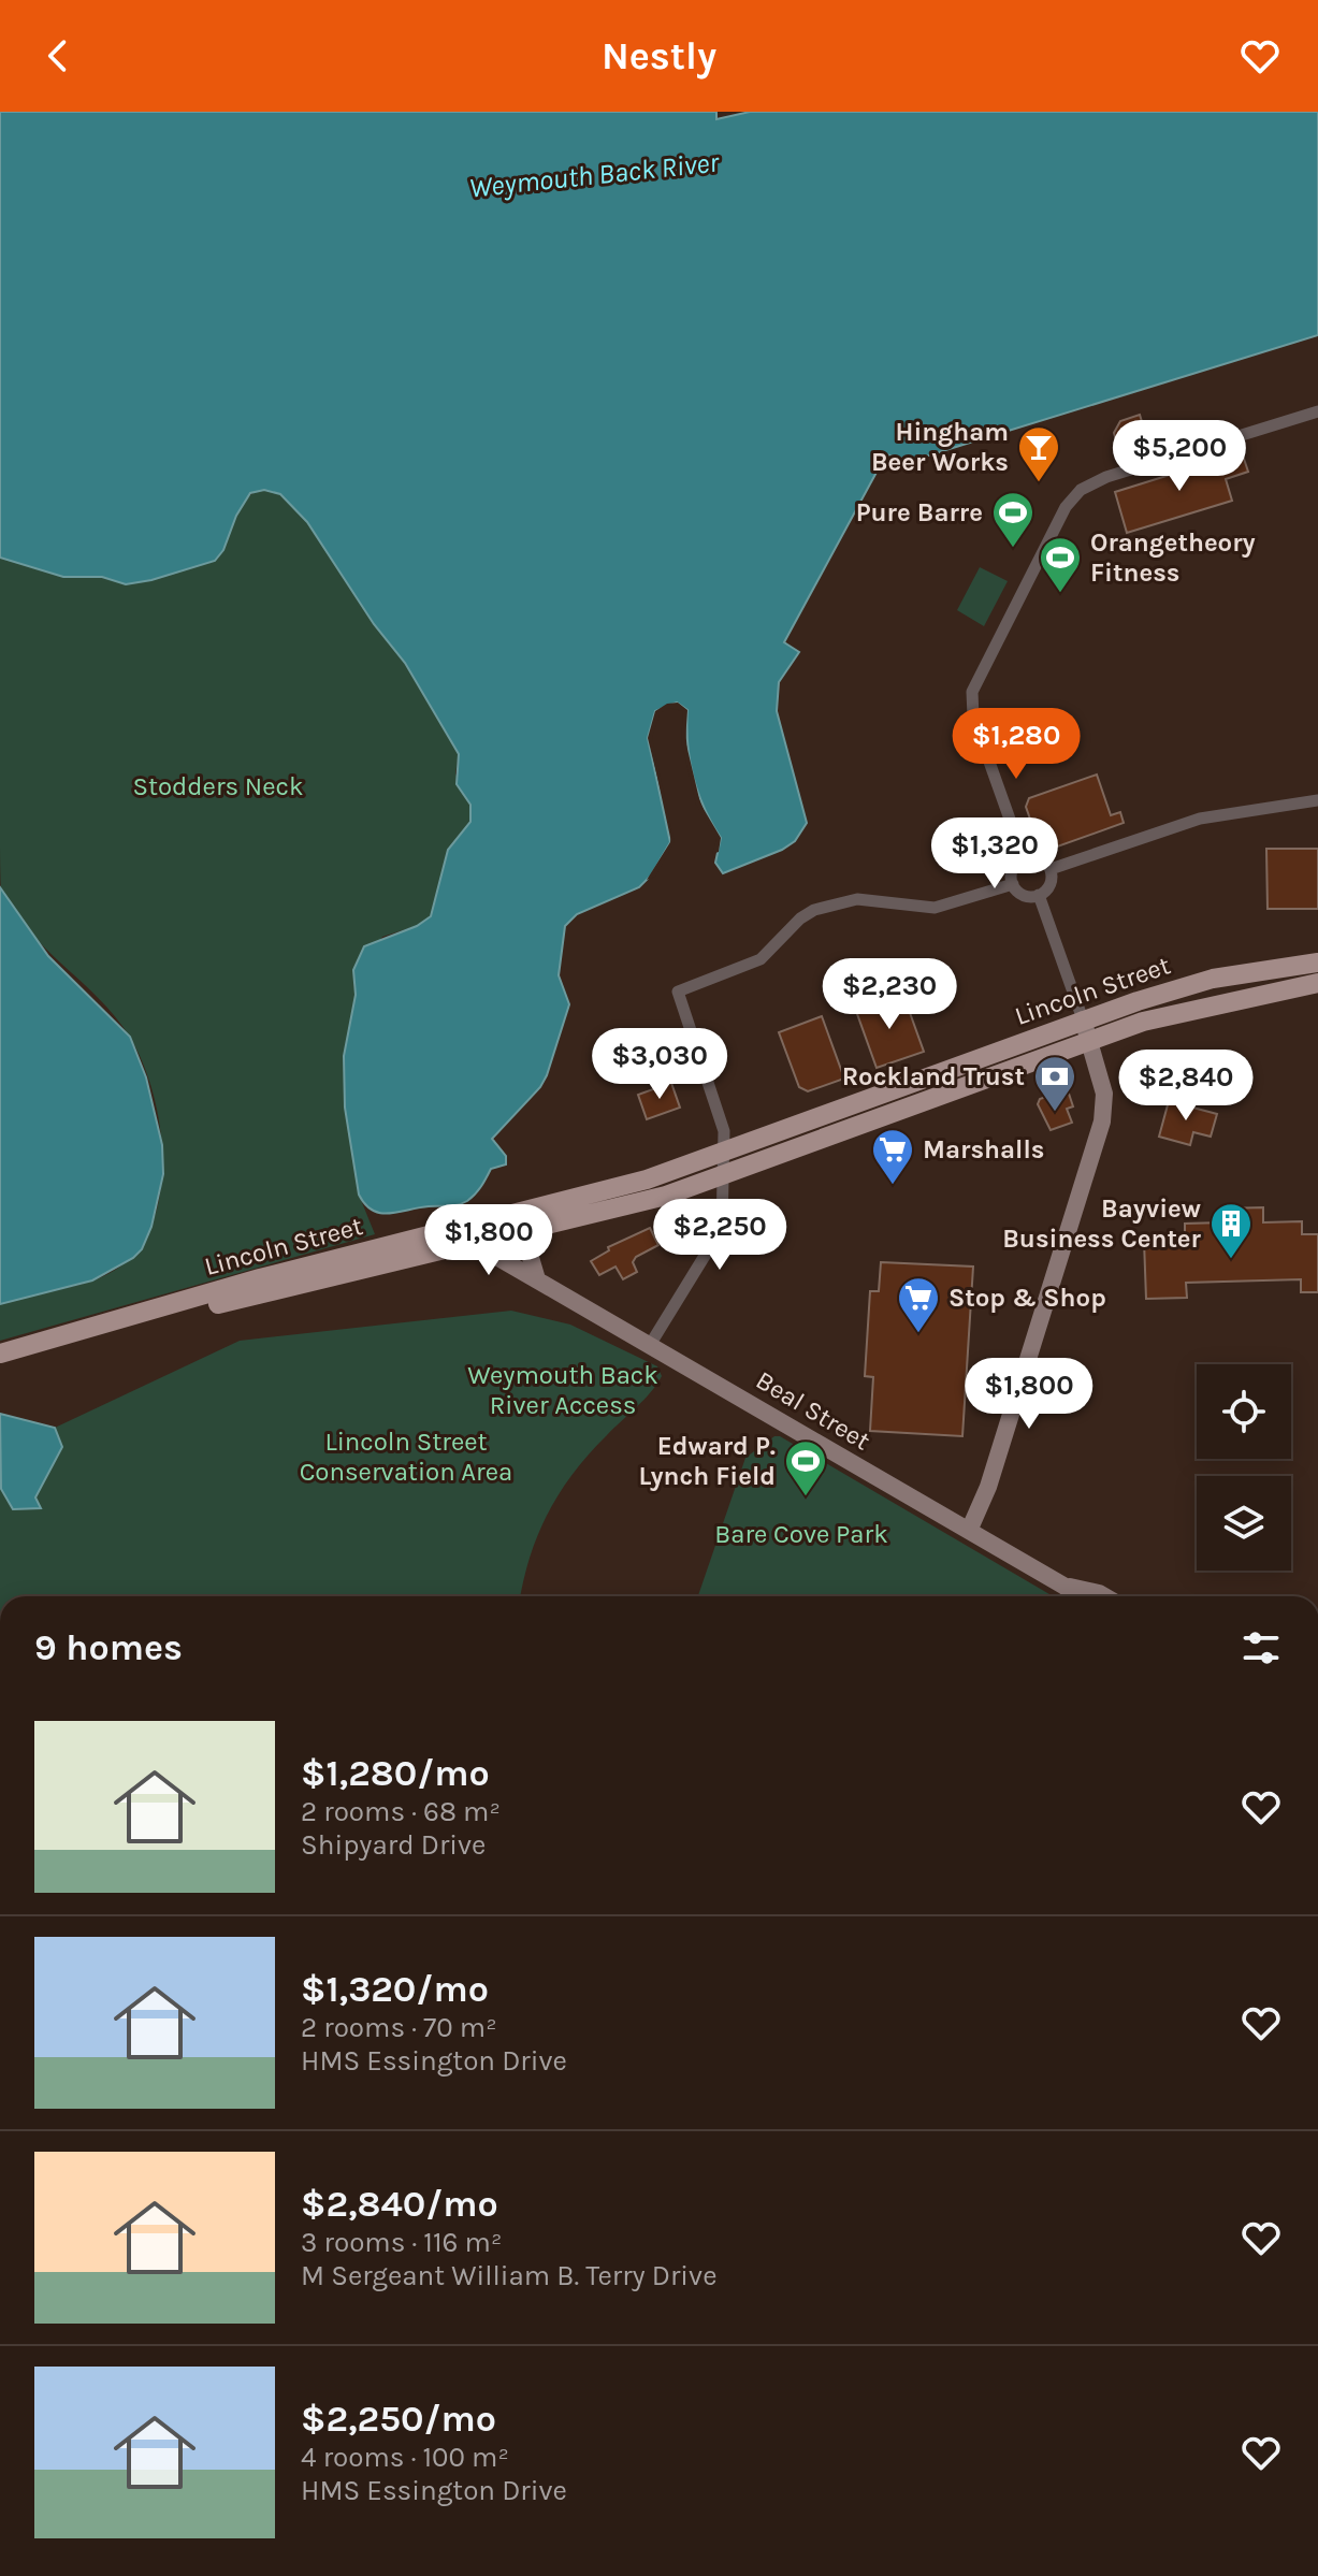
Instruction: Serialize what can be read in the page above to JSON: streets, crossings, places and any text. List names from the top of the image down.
{
  "streets": {
    "main road": ["Lincoln Street"],
    "street": ["Beal Street"]
  },
  "crossings": [
    ["Lincoln Street", "Beal Street"]
  ],
  "water": ["Weymouth Back River"],
  "parks": [
    "Stodders Neck",
    "Weymouth Back River Access",
    "Lincoln Street Conservation Area",
    "Bare Cove Park"
  ],
  "places": {
    "bar": ["Hingham Beer Works"],
    "sports": ["Pure Barre", "Orangetheory Fitness", "Edward P. Lynch Field"],
    "bank": ["Rockland Trust"],
    "supermarket": ["Marshalls", "Stop & Shop"],
    "building": ["Bayview Business Center"]
  },
  "page": {
    "header": "Nestly",
    "price": [
      "$5,200",
      "$1,280",
      "$1,320",
      "$2,230",
      "$3,030",
      "$2,840",
      "$2,250",
      "$1,800",
      "$1,800"
    ],
    "heading": "9 homes",
    "list": [
      {
        "name": "$1,280/mo",
        "note": "2 rooms · 68 m² · Shipyard Drive"
      },
      {
        "name": "$1,320/mo",
        "note": "2 rooms · 70 m² · HMS Essington Drive"
      },
      {
        "name": "$2,840/mo",
        "note": "3 rooms · 116 m² · M Sergeant William B. Terry Drive"
      },
      {
        "name": "$2,250/mo",
        "note": "4 rooms · 100 m² · HMS Essington Drive"
      }
    ]
  }
}
